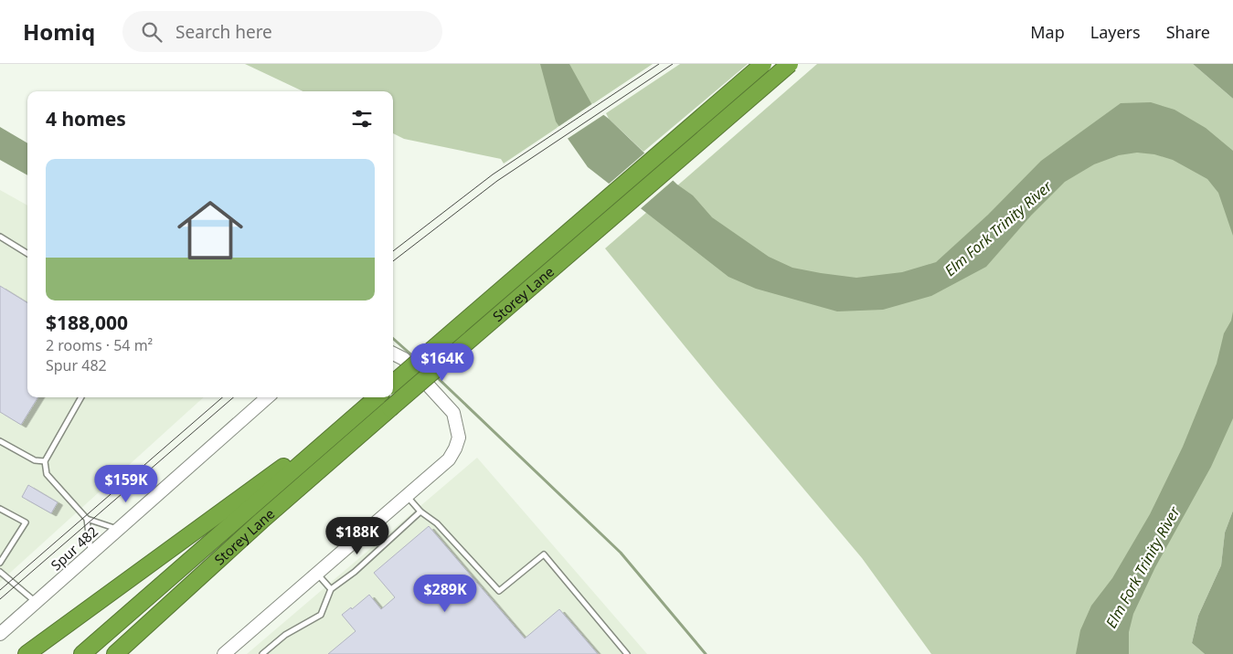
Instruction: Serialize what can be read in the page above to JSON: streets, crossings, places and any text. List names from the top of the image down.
{
  "streets": {
    "highway": ["Storey Lane"],
    "main road": ["Spur 482"]
  },
  "water": ["Elm Fork Trinity River"],
  "page": {
    "header": "Homiq",
    "search": "Search here",
    "nav": ["Map", "Layers", "Share"],
    "heading": "4 homes",
    "list": [
      {
        "name": "$188,000",
        "note": "2 rooms · 54 m² · Spur 482"
      }
    ],
    "price": [
      "$164K",
      "$159K",
      "$188K",
      "$289K"
    ]
  }
}
